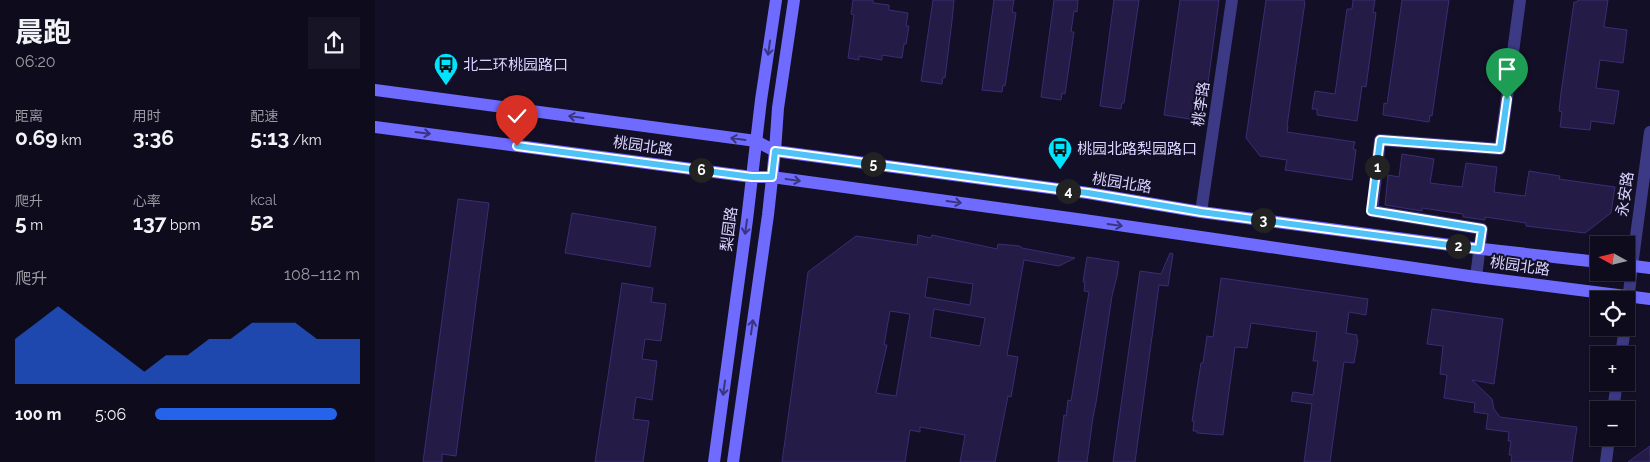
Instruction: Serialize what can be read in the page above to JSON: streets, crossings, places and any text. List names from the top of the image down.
{
  "streets": {
    "main road": ["桃园北路", "梨园路"],
    "street": ["桃李路", "永安路"]
  },
  "crossings": [
    ["桃李路", "桃园北路"],
    ["桃园北路", "梨园路"]
  ],
  "places": {
    "bus stop": ["北二环桃园路口", "桃园北路梨园路口"]
  },
  "north": "left",
  "page": {
    "heading": ["晨跑", "06:20"],
    "stats": [
      ["距离", "0.69 km"],
      ["用时", "3:36"],
      ["配速", "5:13 /km"],
      ["爬升", "5 m"],
      ["心率", "137 bpm"],
      ["kcal", "52"]
    ],
    "pins": [
      "5",
      "1",
      "6",
      "4",
      "3",
      "2"
    ],
    "map_buttons": ["+", "−"],
    "chart": ["爬升", "108–112 m"],
    "list": [
      {
        "name": "100 m",
        "note": "5:06"
      }
    ]
  }
}
